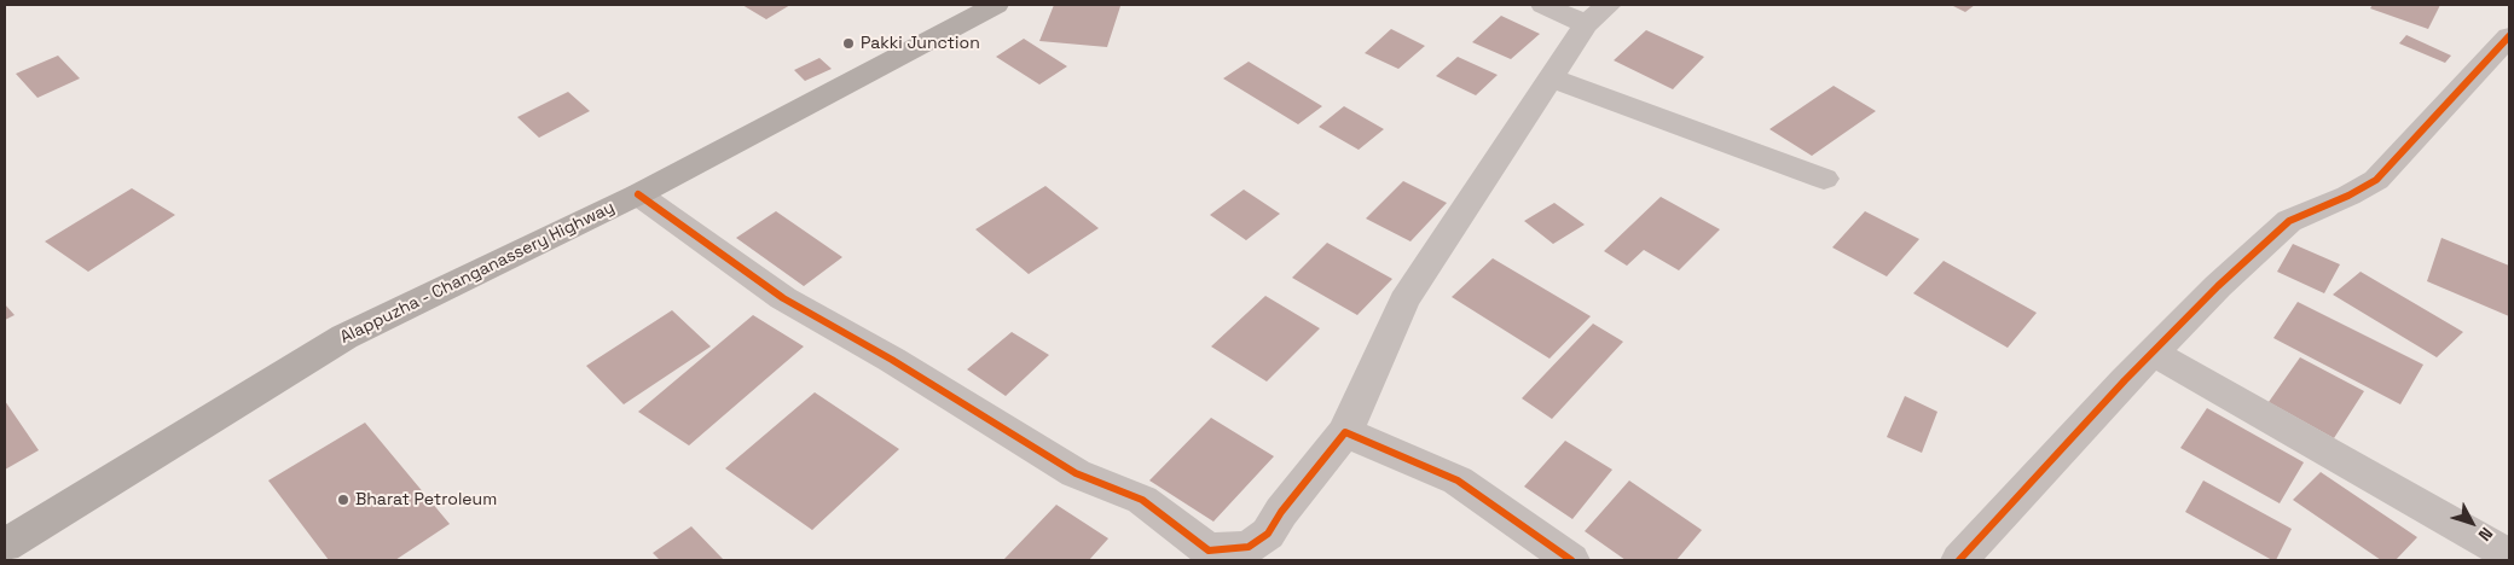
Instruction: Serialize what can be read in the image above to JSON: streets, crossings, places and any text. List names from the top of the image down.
{
  "streets": {
    "main road": ["Alappuzha - Changanassery Highway"]
  },
  "places": ["Pakki Junction", "Bharat Petroleum"],
  "north": "bottom right"
}
